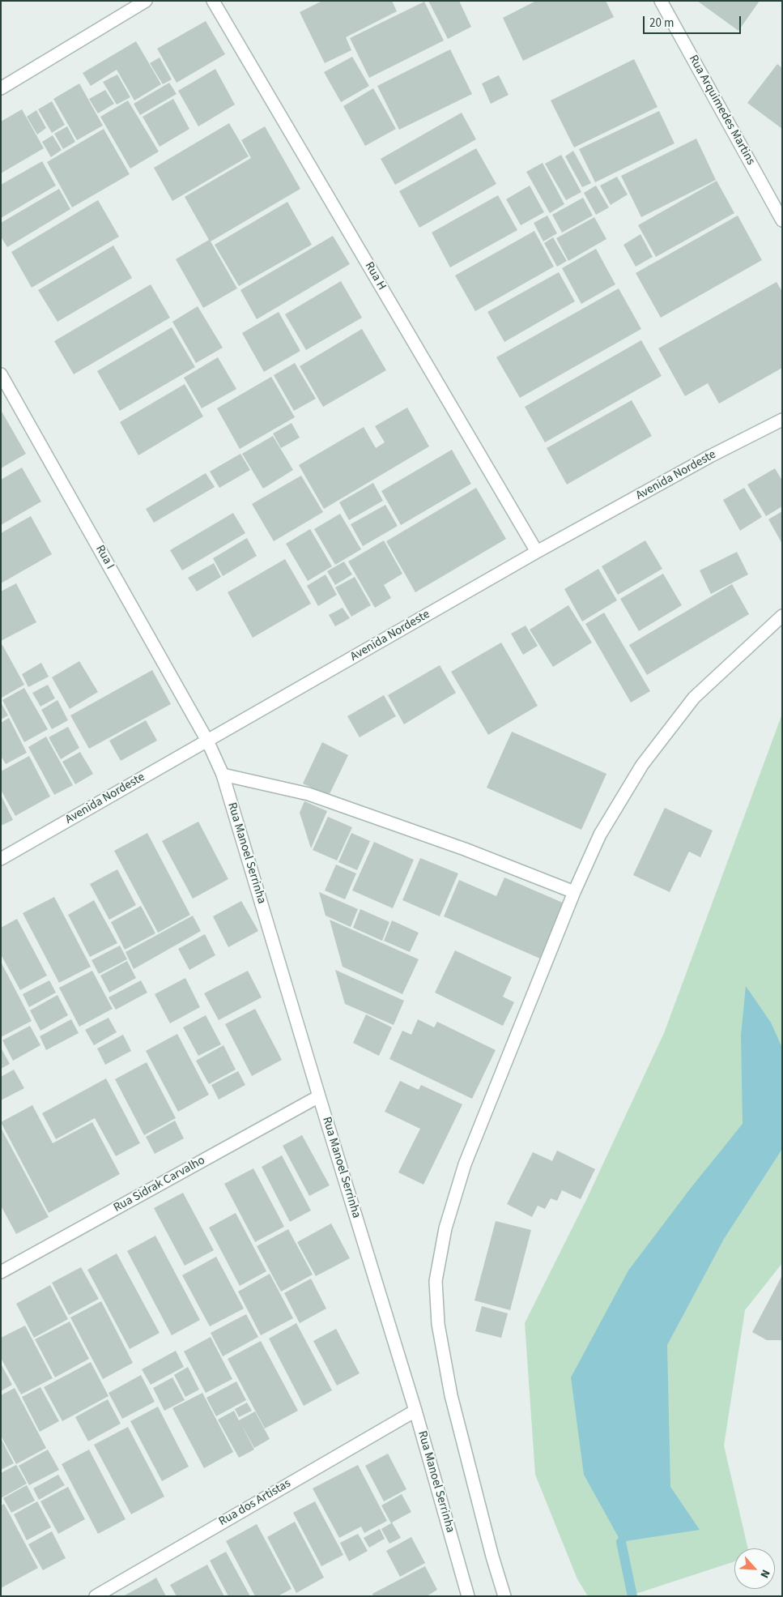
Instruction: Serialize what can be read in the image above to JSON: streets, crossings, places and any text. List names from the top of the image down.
{
  "streets": {
    "street": [
      "Rua Arquimedes Martins",
      "Rua H",
      "Avenida Nordeste",
      "Rua I",
      "Rua Manoel Serrinha",
      "Rua Sidrak Carvalho",
      "Rua dos Artistas"
    ]
  },
  "crossings": [
    ["Rua H", "Avenida Nordeste"],
    ["Avenida Nordeste", "Rua I"],
    ["Avenida Nordeste", "Rua Manoel Serrinha"],
    ["Rua I", "Rua Manoel Serrinha"],
    ["Rua Manoel Serrinha", "Rua Sidrak Carvalho"],
    ["Rua Manoel Serrinha", "Rua dos Artistas"]
  ],
  "scale_bar": "20 m",
  "north": "bottom right"
}
